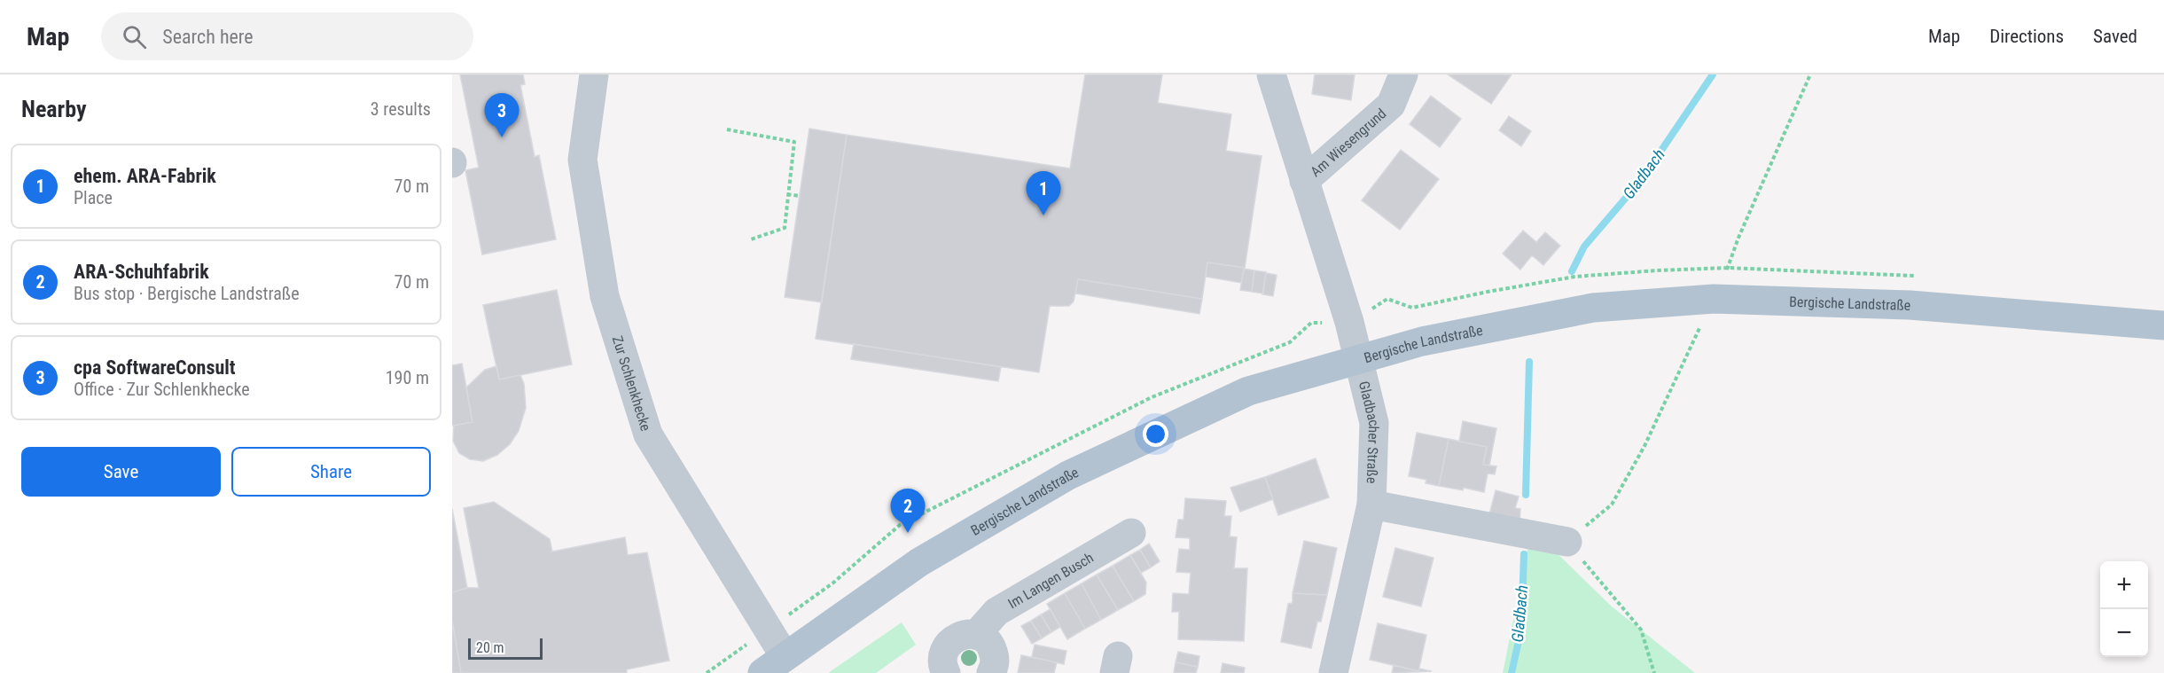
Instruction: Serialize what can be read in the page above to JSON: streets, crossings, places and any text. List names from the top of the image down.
{
  "streets": {
    "main road": ["Bergische Landstraße"],
    "street": [
      "Am Wiesengrund",
      "Zur Schlenkhecke",
      "Gladbacher Straße",
      "Im Langen Busch"
    ]
  },
  "crossings": [
    ["Am Wiesengrund", "Gladbacher Straße"],
    ["Bergische Landstraße", "Zur Schlenkhecke"],
    ["Bergische Landstraße", "Gladbacher Straße"]
  ],
  "water": ["Gladbach"],
  "scale_bar": "20 m",
  "page": {
    "header": "Map",
    "search": "Search here",
    "nav": ["Map", "Directions", "Saved"],
    "heading": ["Nearby", "3 results"],
    "pins": ["3", "1", "2"],
    "list": [
      {
        "mark": "1",
        "name": "ehem. ARA-Fabrik",
        "note": "Place",
        "value": "70 m"
      },
      {
        "mark": "2",
        "name": "ARA-Schuhfabrik",
        "note": "Bus stop · Bergische Landstraße",
        "value": "70 m"
      },
      {
        "mark": "3",
        "name": "cpa SoftwareConsult",
        "note": "Office · Zur Schlenkhecke",
        "value": "190 m"
      }
    ],
    "buttons": ["Save", "Share"],
    "map_buttons": ["+", "−"],
    "scale": "20 m"
  }
}
